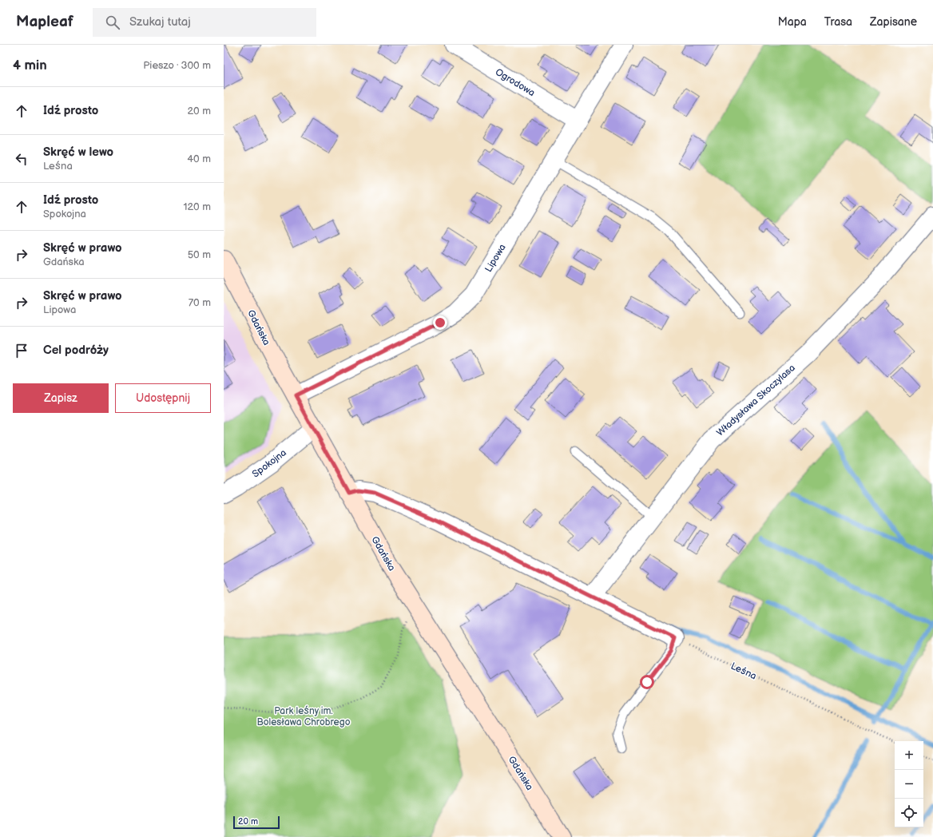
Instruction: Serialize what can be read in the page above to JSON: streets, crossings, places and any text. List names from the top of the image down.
{
  "streets": {
    "main road": ["Gdańska"],
    "street": [
      "Ogrodowa",
      "Lipowa",
      "Władysława Skoczylasa",
      "Spokojna"
    ],
    "path": ["Leśna"]
  },
  "crossings": [
    ["Ogrodowa", "Lipowa"],
    ["Lipowa", "Gdańska"],
    ["Gdańska", "Spokojna"]
  ],
  "parks": ["Park leśny im. Bolesława Chrobrego"],
  "scale_bar": "20 m",
  "page": {
    "header": "Mapleaf",
    "search": "Szukaj tutaj",
    "nav": ["Mapa", "Trasa", "Zapisane"],
    "heading": ["4 min", "Pieszo · 300 m"],
    "list": [
      ["Idź prosto", "20 m"],
      ["Skręć w lewo", "Leśna", "40 m"],
      ["Idź prosto", "Spokojna", "120 m"],
      ["Skręć w prawo", "Gdańska", "50 m"],
      ["Skręć w prawo", "Lipowa", "70 m"],
      "Cel podróży"
    ],
    "buttons": ["Zapisz", "Udostępnij"],
    "map_buttons": ["+", "−"],
    "scale": "20 m"
  }
}
